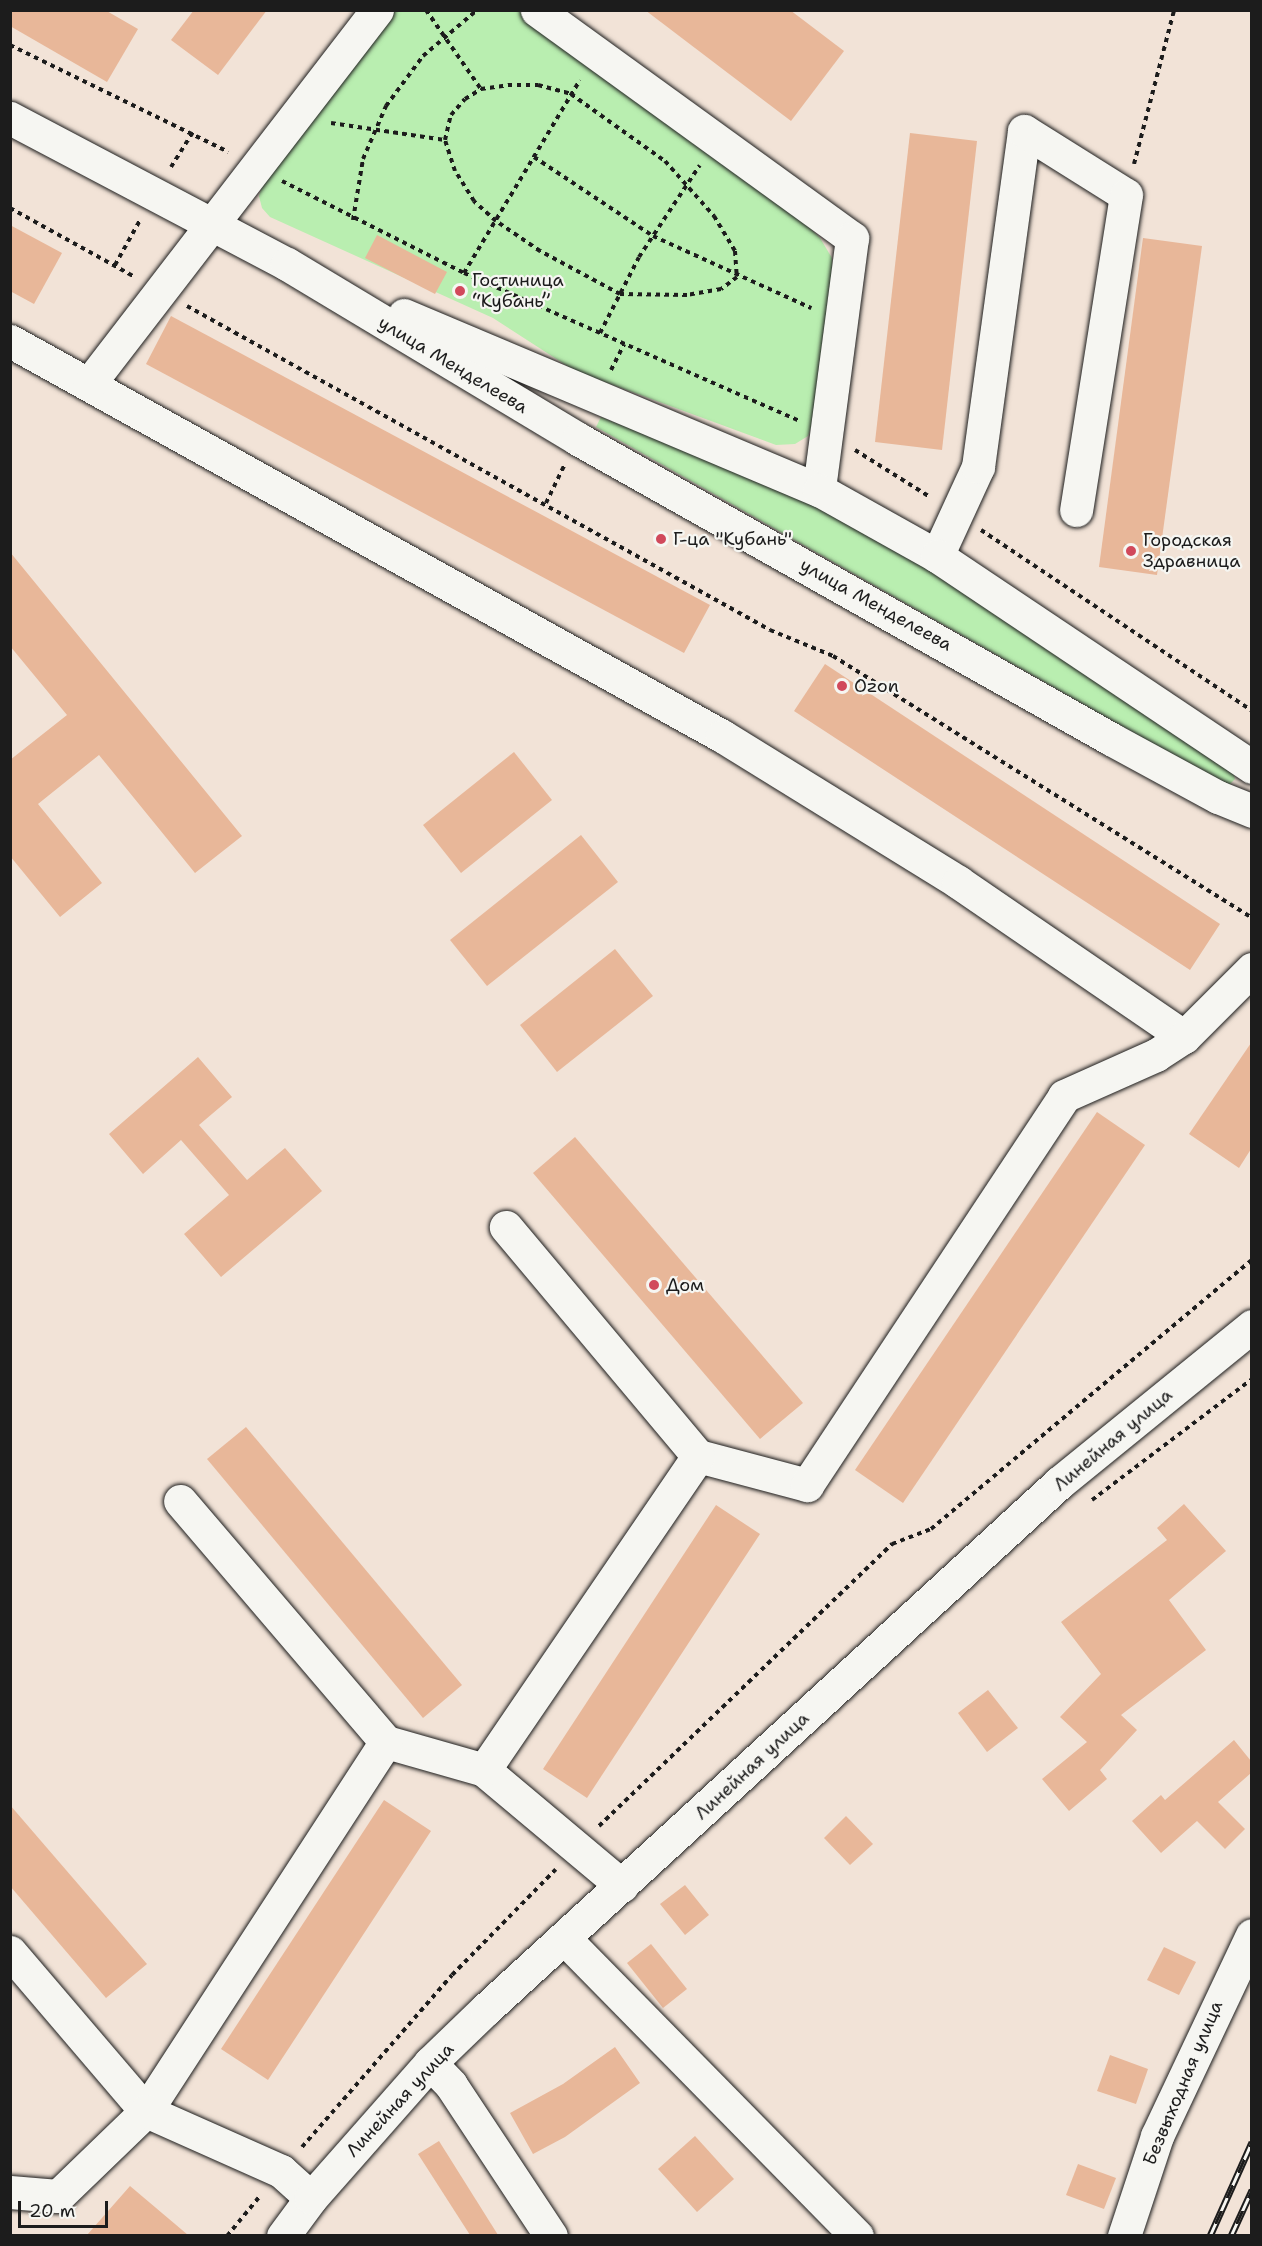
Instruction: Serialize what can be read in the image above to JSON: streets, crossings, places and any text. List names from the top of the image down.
{
  "streets": {
    "main road": ["улица Менделеева", "Линейная улица", "Безвыходная улица"]
  },
  "places": [
    "Гостиница “Кубань”",
    "Г-ца \"Кубань\"",
    "Городская Здравница",
    "Ozon",
    "Дом"
  ],
  "scale_bar": "20 m"
}
